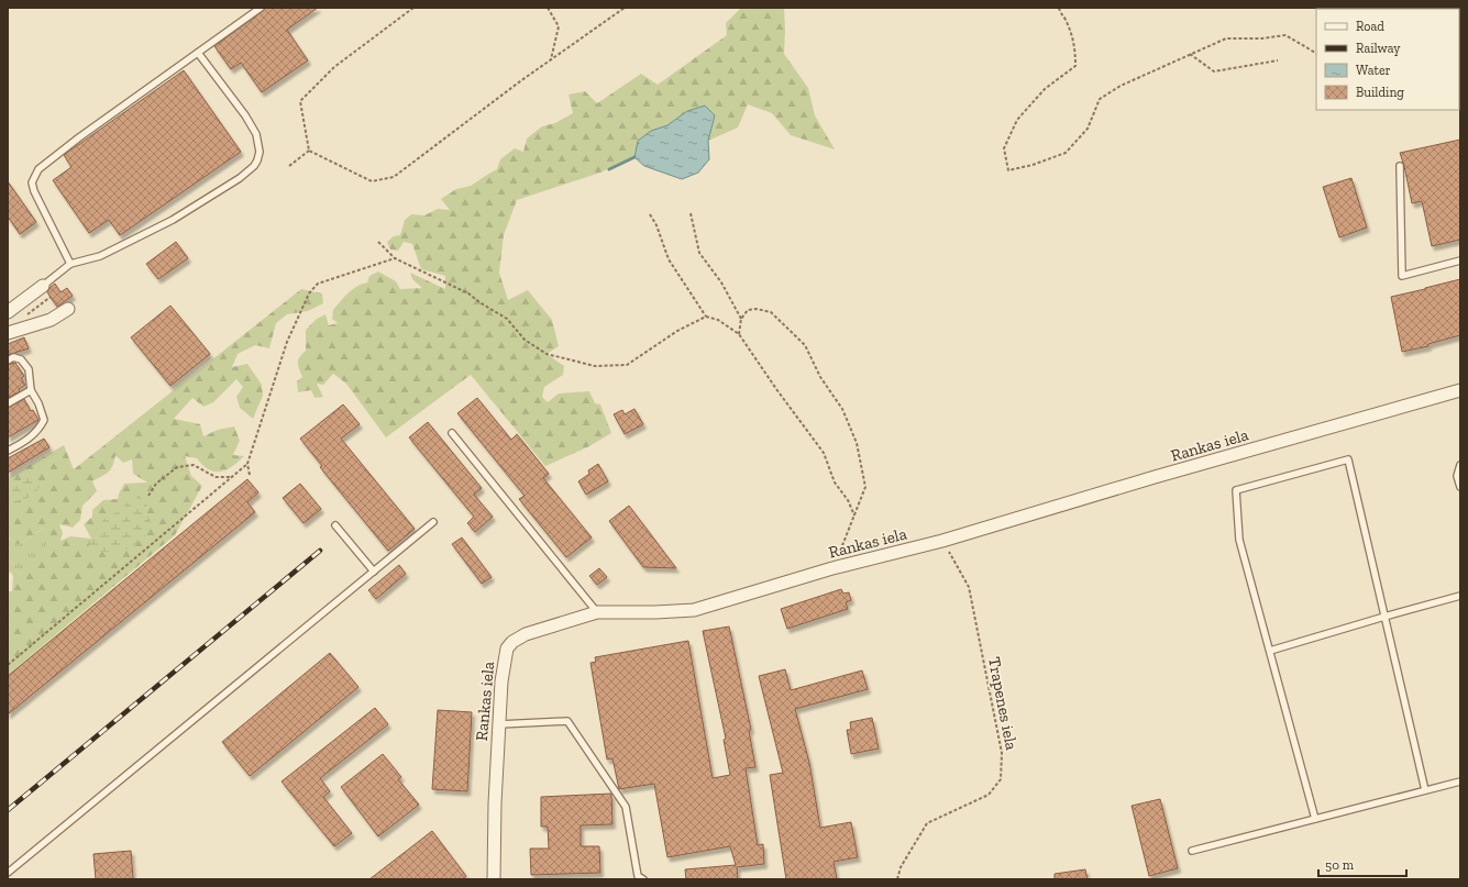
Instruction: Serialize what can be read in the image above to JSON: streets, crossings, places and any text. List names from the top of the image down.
{
  "streets": {
    "street": ["Rankas iela"],
    "path": ["Trapenes iela"]
  },
  "crossings": [
    ["Rankas iela", "Trapenes iela"]
  ],
  "legend": [
    "Road",
    "Railway",
    "Water",
    "Building"
  ],
  "scale_bar": "50 m"
}
